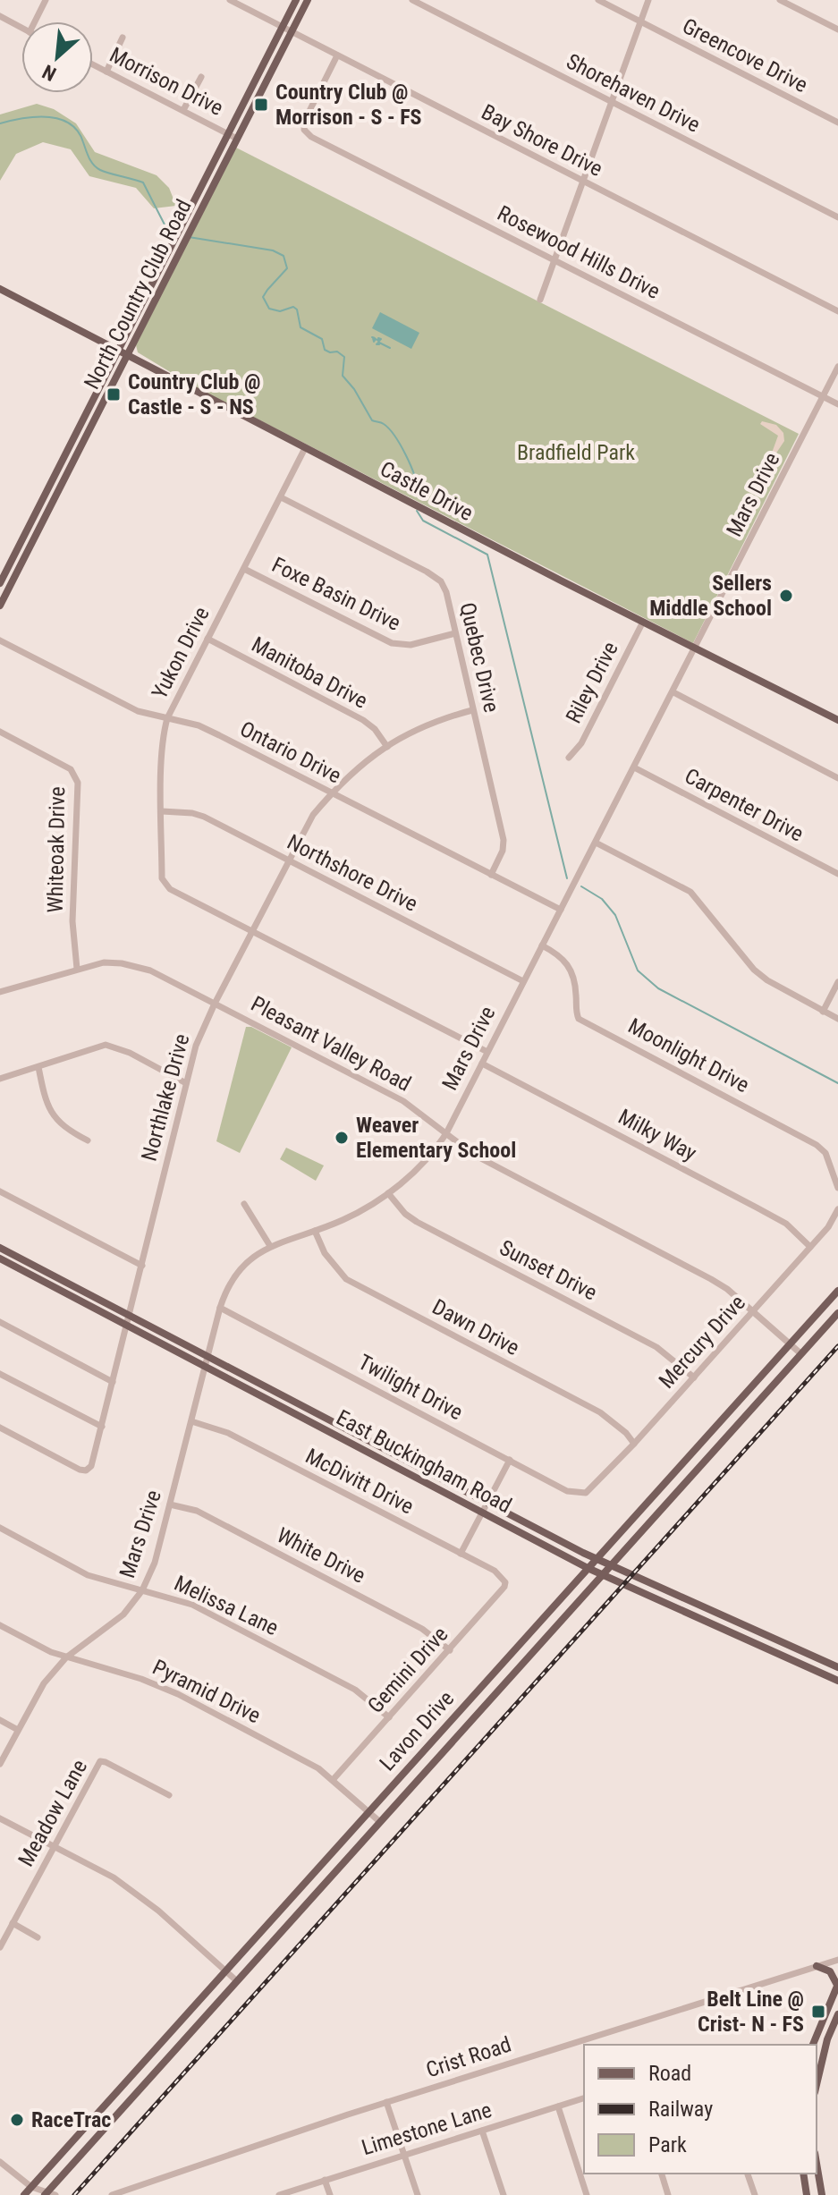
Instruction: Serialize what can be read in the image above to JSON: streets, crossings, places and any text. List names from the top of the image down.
{
  "streets": {
    "main road": [
      "North Country Club Road",
      "Castle Drive",
      "East Buckingham Road",
      "Lavon Drive"
    ],
    "street": [
      "Greencove Drive",
      "Morrison Drive",
      "Shorehaven Drive",
      "Bay Shore Drive",
      "Rosewood Hills Drive",
      "Mars Drive",
      "Foxe Basin Drive",
      "Yukon Drive",
      "Quebec Drive",
      "Manitoba Drive",
      "Riley Drive",
      "Ontario Drive",
      "Carpenter Drive",
      "Whiteoak Drive",
      "Northshore Drive",
      "Pleasant Valley Road",
      "Moonlight Drive",
      "Northlake Drive",
      "Milky Way",
      "Sunset Drive",
      "Dawn Drive",
      "Mercury Drive",
      "Twilight Drive",
      "McDivitt Drive",
      "White Drive",
      "Melissa Lane",
      "Gemini Drive",
      "Pyramid Drive",
      "Meadow Lane",
      "Crist Road",
      "Limestone Lane"
    ]
  },
  "crossings": [
    ["Morrison Drive", "North Country Club Road"],
    ["Bay Shore Drive", "Rosewood Hills Drive"],
    ["Bay Shore Drive", "North Country Club Road"],
    ["Rosewood Hills Drive", "Mars Drive"],
    ["North Country Club Road", "Castle Drive"],
    ["Castle Drive", "Mars Drive"],
    ["Castle Drive", "Yukon Drive"],
    ["Castle Drive", "Riley Drive"],
    ["Mars Drive", "Ontario Drive"],
    ["Mars Drive", "Carpenter Drive"],
    ["Mars Drive", "Northshore Drive"],
    ["Mars Drive", "Pleasant Valley Road"],
    ["Mars Drive", "Moonlight Drive"],
    ["Mars Drive", "Milky Way"],
    ["Mars Drive", "Sunset Drive"],
    ["Mars Drive", "Dawn Drive"],
    ["Mars Drive", "Twilight Drive"],
    ["Mars Drive", "East Buckingham Road"],
    ["Mars Drive", "McDivitt Drive"],
    ["Mars Drive", "White Drive"],
    ["Mars Drive", "Melissa Lane"],
    ["Mars Drive", "Pyramid Drive"],
    ["Foxe Basin Drive", "Yukon Drive"],
    ["Foxe Basin Drive", "Quebec Drive"],
    ["Yukon Drive", "Quebec Drive"],
    ["Yukon Drive", "Manitoba Drive"],
    ["Yukon Drive", "Ontario Drive"],
    ["Yukon Drive", "Northshore Drive"],
    ["Yukon Drive", "Northlake Drive"],
    ["Quebec Drive", "Ontario Drive"],
    ["Quebec Drive", "Northlake Drive"],
    ["Manitoba Drive", "Northlake Drive"],
    ["Ontario Drive", "Northlake Drive"],
    ["Whiteoak Drive", "Pleasant Valley Road"],
    ["Northshore Drive", "Northlake Drive"],
    ["Pleasant Valley Road", "Northlake Drive"],
    ["Pleasant Valley Road", "Mercury Drive"],
    ["Pleasant Valley Road", "Lavon Drive"],
    ["Northlake Drive", "East Buckingham Road"],
    ["Milky Way", "Mercury Drive"],
    ["Sunset Drive", "Mercury Drive"],
    ["Dawn Drive", "Mercury Drive"],
    ["Mercury Drive", "Twilight Drive"],
    ["East Buckingham Road", "Lavon Drive"],
    ["McDivitt Drive", "Gemini Drive"],
    ["White Drive", "Gemini Drive"],
    ["Melissa Lane", "Gemini Drive"],
    ["Gemini Drive", "Pyramid Drive"],
    ["Pyramid Drive", "Lavon Drive"]
  ],
  "parks": ["Bradfield Park"],
  "places": {
    "transit": ["Country Club @ Morrison - S - FS", "Country Club @ Castle - S - NS", "Belt Line @ Crist- N - FS"],
    "other": ["Sellers Middle School", "Weaver Elementary School", "RaceTrac"]
  },
  "legend": ["Road", "Railway", "Park"],
  "north": "bottom left"
}
